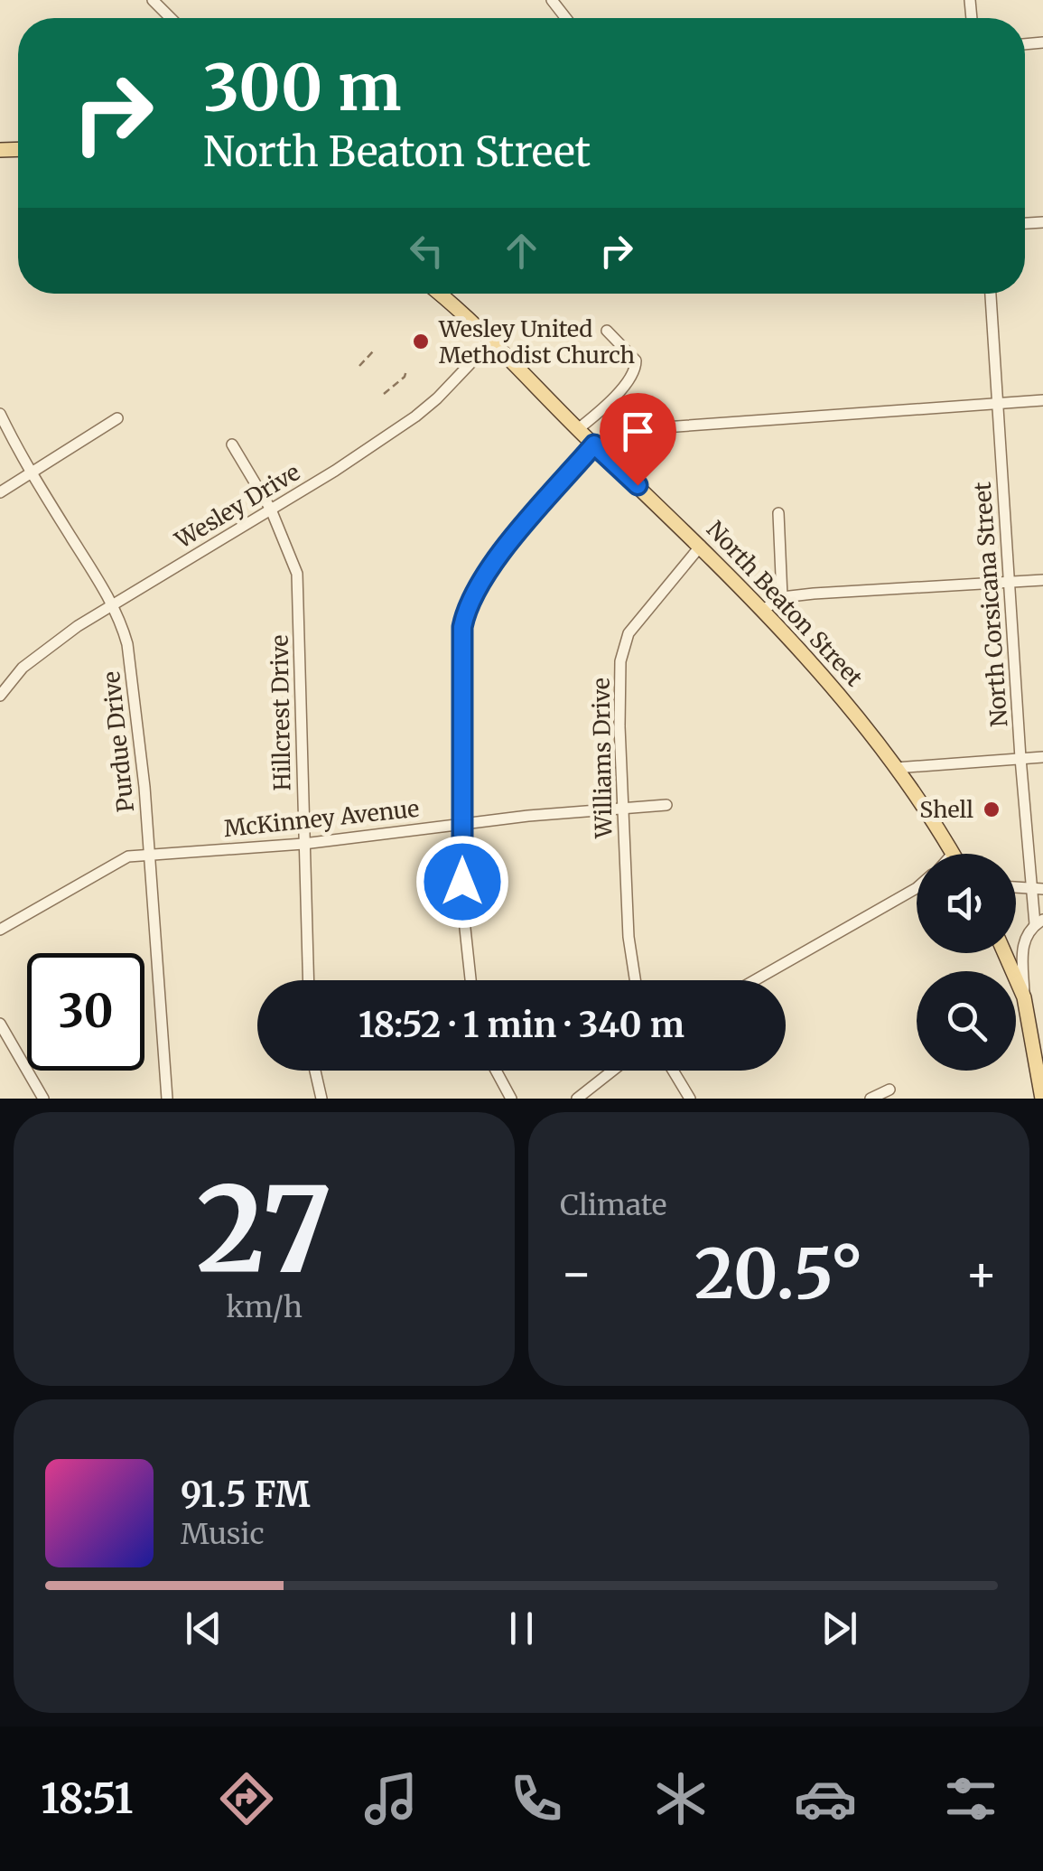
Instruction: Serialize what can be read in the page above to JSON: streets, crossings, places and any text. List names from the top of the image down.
{
  "streets": {
    "main road": ["North Beaton Street"],
    "street": [
      "Wesley Drive",
      "North Corsicana Street",
      "Hillcrest Drive",
      "Purdue Drive",
      "Williams Drive",
      "McKinney Avenue"
    ]
  },
  "crossings": [
    ["Wesley Drive", "North Beaton Street"],
    ["Wesley Drive", "Hillcrest Drive"],
    ["Wesley Drive", "Purdue Drive"],
    ["North Beaton Street", "Williams Drive"],
    ["Hillcrest Drive", "McKinney Avenue"],
    ["Purdue Drive", "McKinney Avenue"],
    ["Williams Drive", "McKinney Avenue"]
  ],
  "places": ["Wesley United Methodist Church", "Shell"],
  "page": {
    "turn": ["300 m", "North Beaton Street"],
    "limit": "30",
    "trip": "18:52 · 1 min · 340 m",
    "tile": [
      ["27", "km/h"],
      "Climate"
    ],
    "heat": ["−", "20.5°", "+"],
    "song": ["91.5 FM", "Music"],
    "tabs": "18:51"
  }
}
